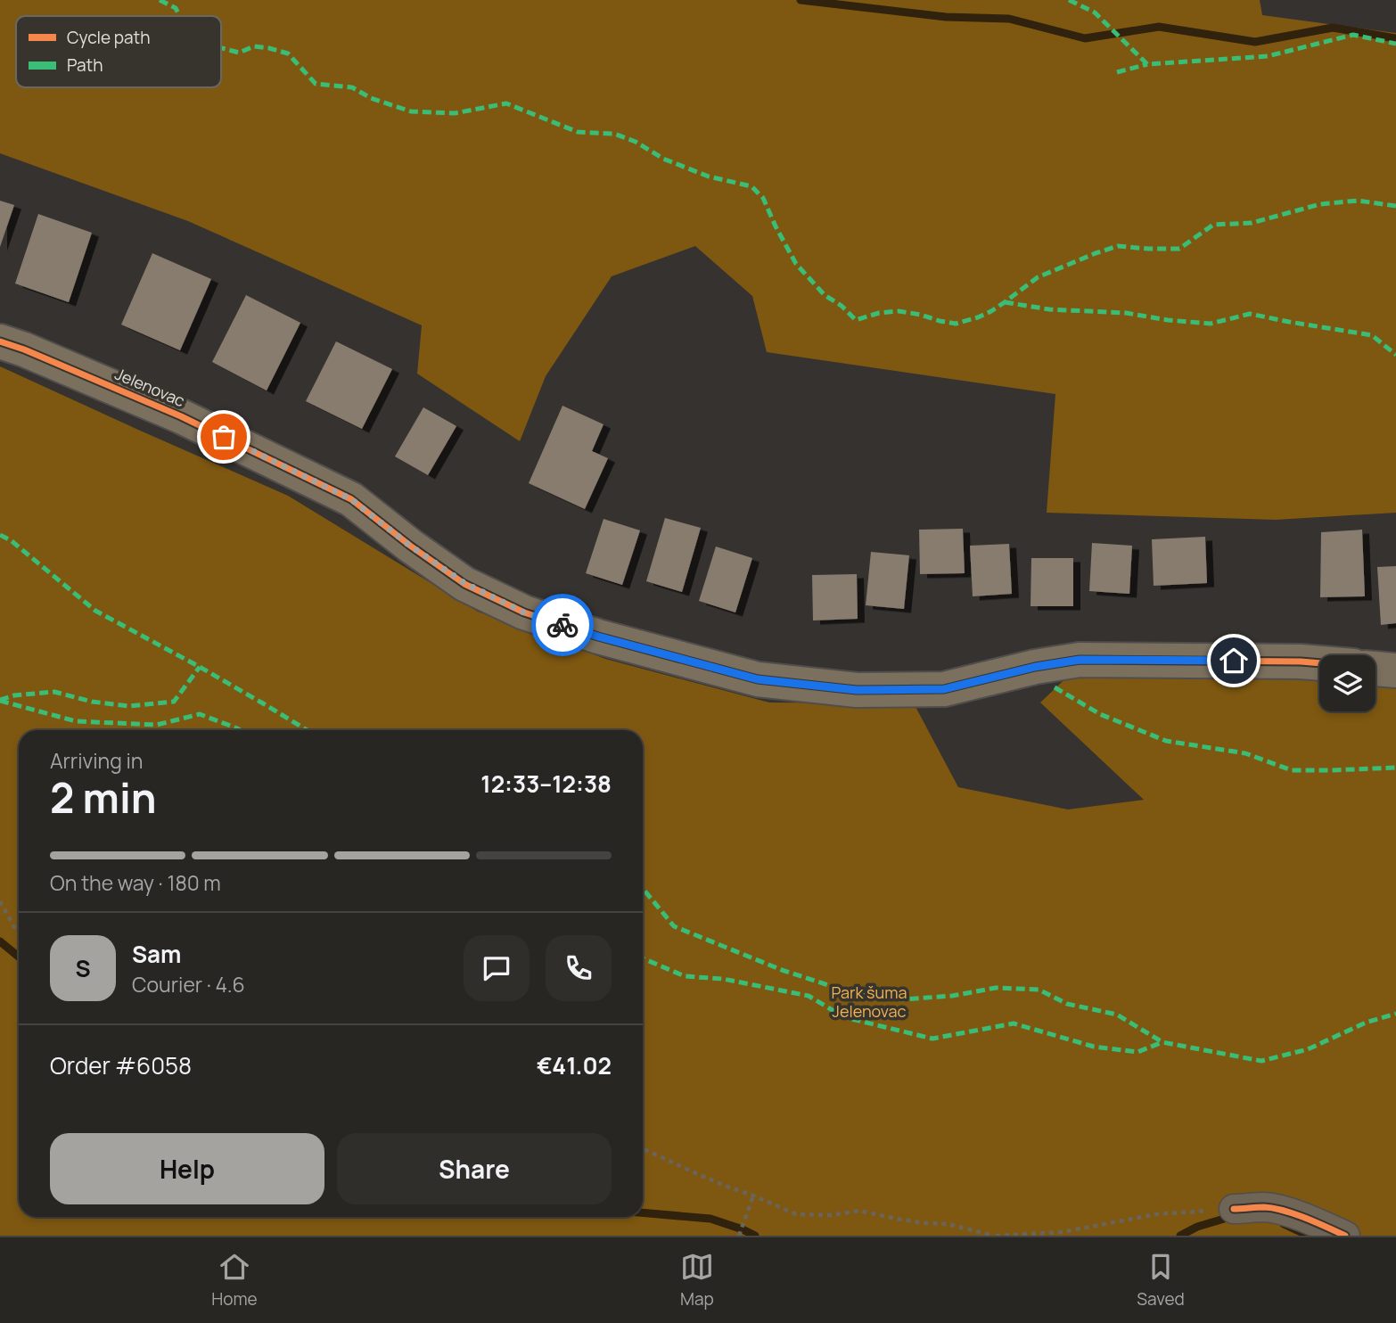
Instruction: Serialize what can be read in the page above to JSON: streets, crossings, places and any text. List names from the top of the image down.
{
  "streets": {
    "street": ["Jelenovac"]
  },
  "parks": ["Park šuma Jelenovac"],
  "legend": ["Cycle path", "Path"],
  "page": {
    "heading": ["2 min", "Arriving in", "12:33–12:38"],
    "panel": [
      "Sam",
      "Courier · 4.6",
      "Order #6058",
      "€41.02"
    ],
    "bar": "On the way · 180 m",
    "round": "S",
    "buttons": ["Help", "Share"],
    "tabs": ["Home", "Map", "Saved"]
  }
}
